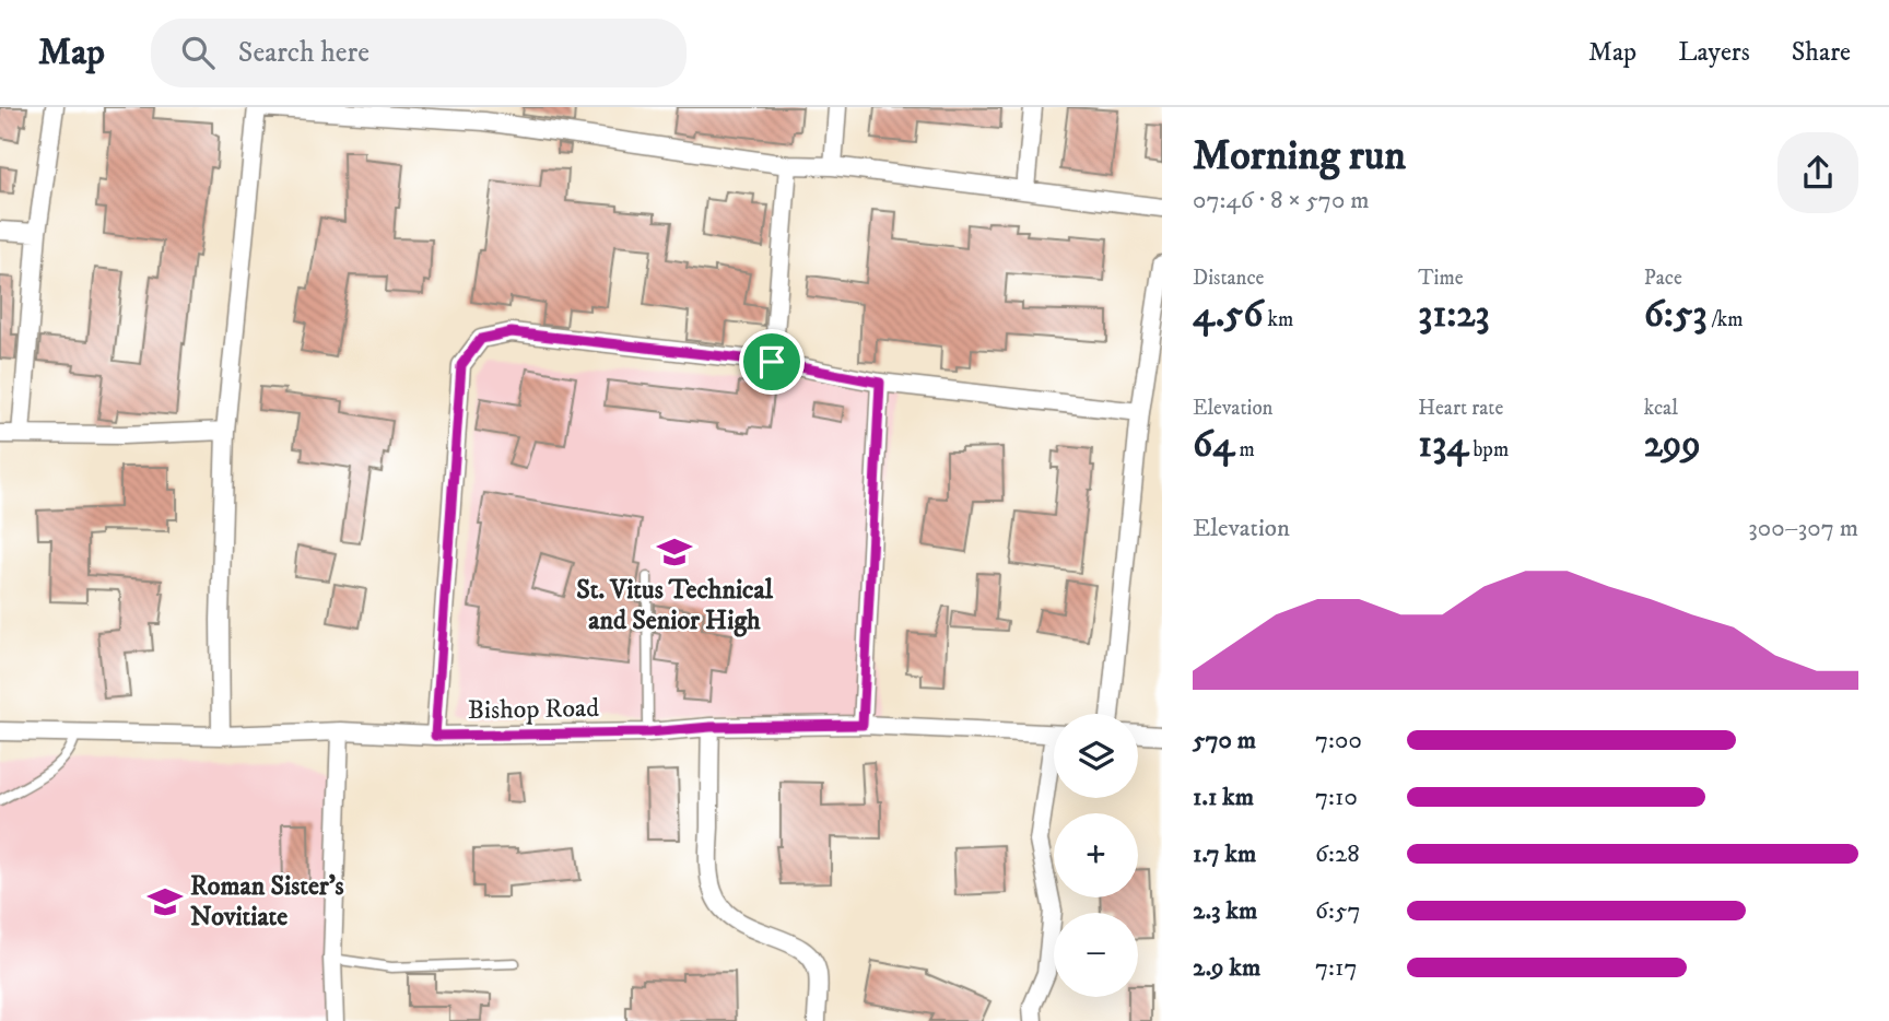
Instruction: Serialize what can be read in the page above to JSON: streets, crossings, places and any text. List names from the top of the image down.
{
  "streets": {
    "street": ["Bishop Road"]
  },
  "places": {
    "school or university": ["St. Vitus Technical and Senior High", "Roman Sister's Novitiate"]
  },
  "page": {
    "header": "Map",
    "search": "Search here",
    "nav": ["Map", "Layers", "Share"],
    "heading": ["Morning run", "07:46 · 8 × 570 m"],
    "stats": [
      ["Distance", "4.56 km"],
      ["Time", "31:23"],
      ["Pace", "6:53 /km"],
      ["Elevation", "64 m"],
      ["Heart rate", "134 bpm"],
      ["kcal", "299"]
    ],
    "chart": ["Elevation", "300–307 m"],
    "list": [
      {
        "name": "570 m",
        "note": "7:00"
      },
      {
        "name": "1.1 km",
        "note": "7:10"
      },
      {
        "name": "1.7 km",
        "note": "6:28"
      },
      {
        "name": "2.3 km",
        "note": "6:57"
      },
      {
        "name": "2.9 km",
        "note": "7:17"
      }
    ],
    "map_buttons": ["+", "−"]
  }
}
